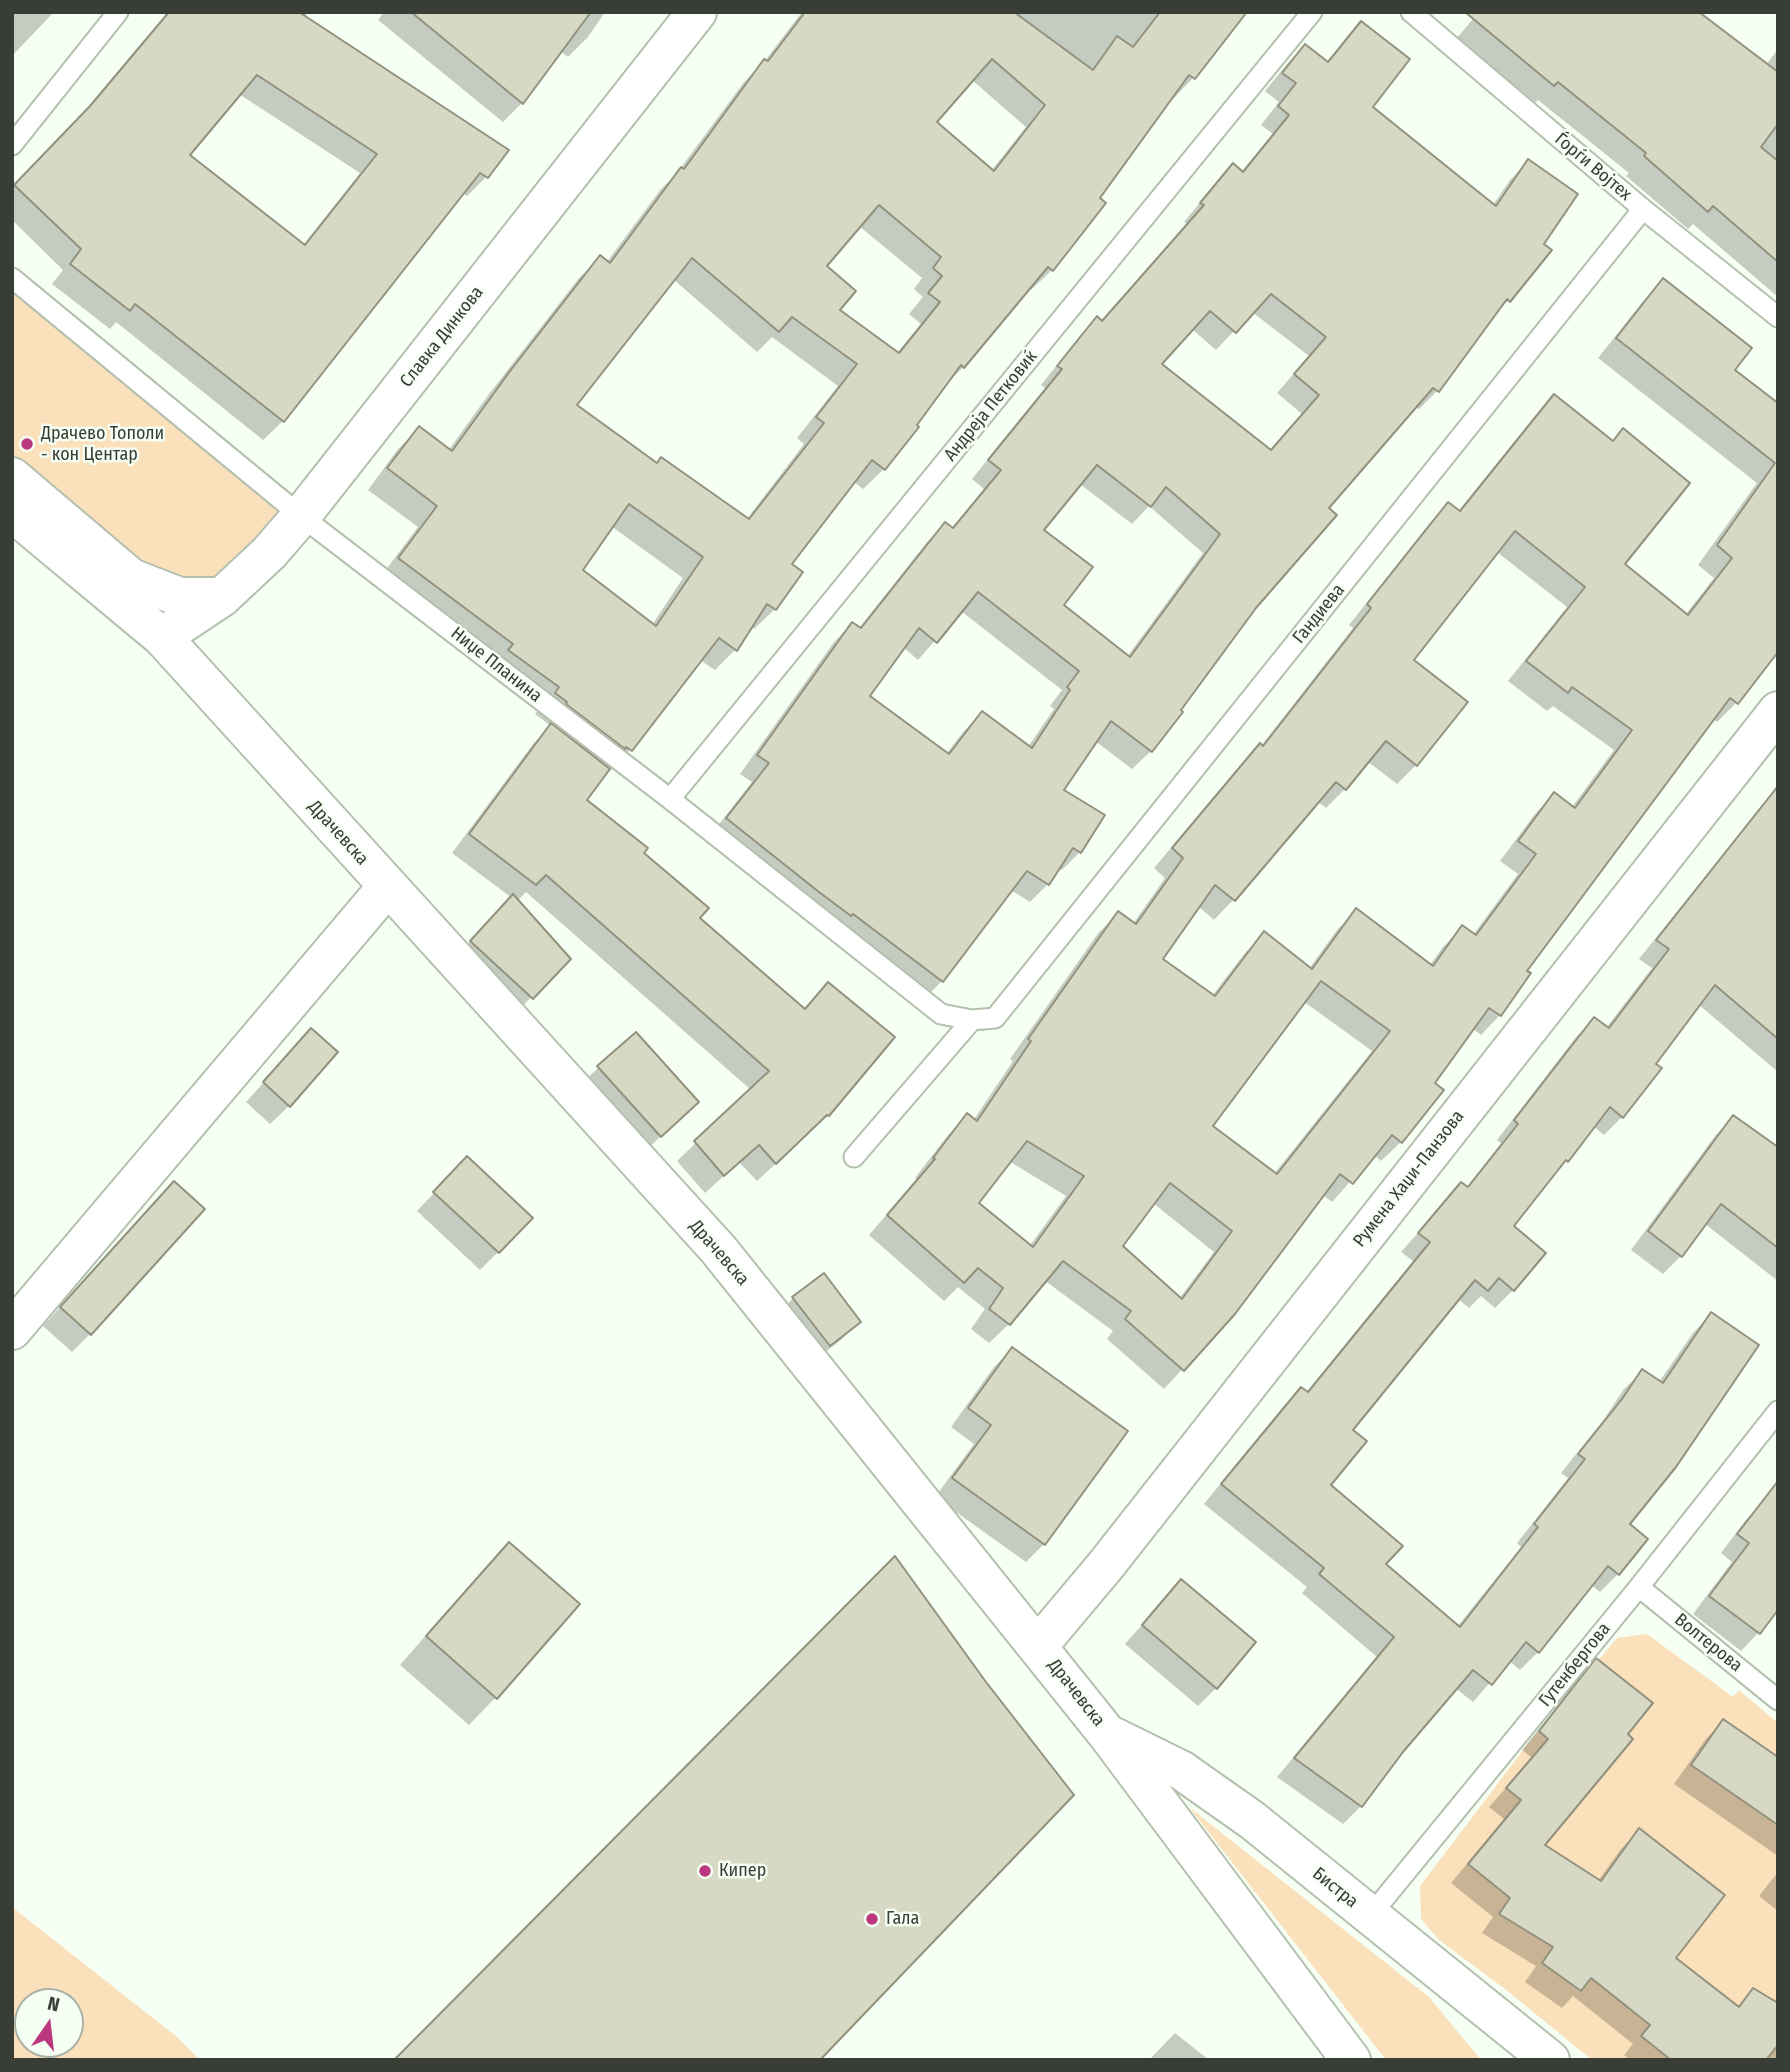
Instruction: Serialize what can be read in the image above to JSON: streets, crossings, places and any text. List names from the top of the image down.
{
  "streets": {
    "street": [
      "Славка Динкова",
      "Драчевска",
      "Румена Хаџи-Панзова",
      "Бистра"
    ],
    "lane": [
      "Ѓорѓи Војтех",
      "Андреја Петковиќ",
      "Гандиева",
      "Ниџе Планина",
      "Волтерова",
      "Гутенбергова"
    ]
  },
  "crossings": [
    ["Ѓорѓи Војтех", "Гандиева"],
    ["Славка Динкова", "Ниџе Планина"],
    ["Славка Динкова", "Драчевска"],
    ["Андреја Петковиќ", "Ниџе Планина"],
    ["Гандиева", "Ниџе Планина"],
    ["Драчевска", "Румена Хаџи-Панзова"],
    ["Драчевска", "Бистра"],
    ["Волтерова", "Гутенбергова"],
    ["Гутенбергова", "Бистра"]
  ],
  "places": ["Драчево Тополи - кон Центар", "Кипер", "Гала"],
  "north": "top"
}
